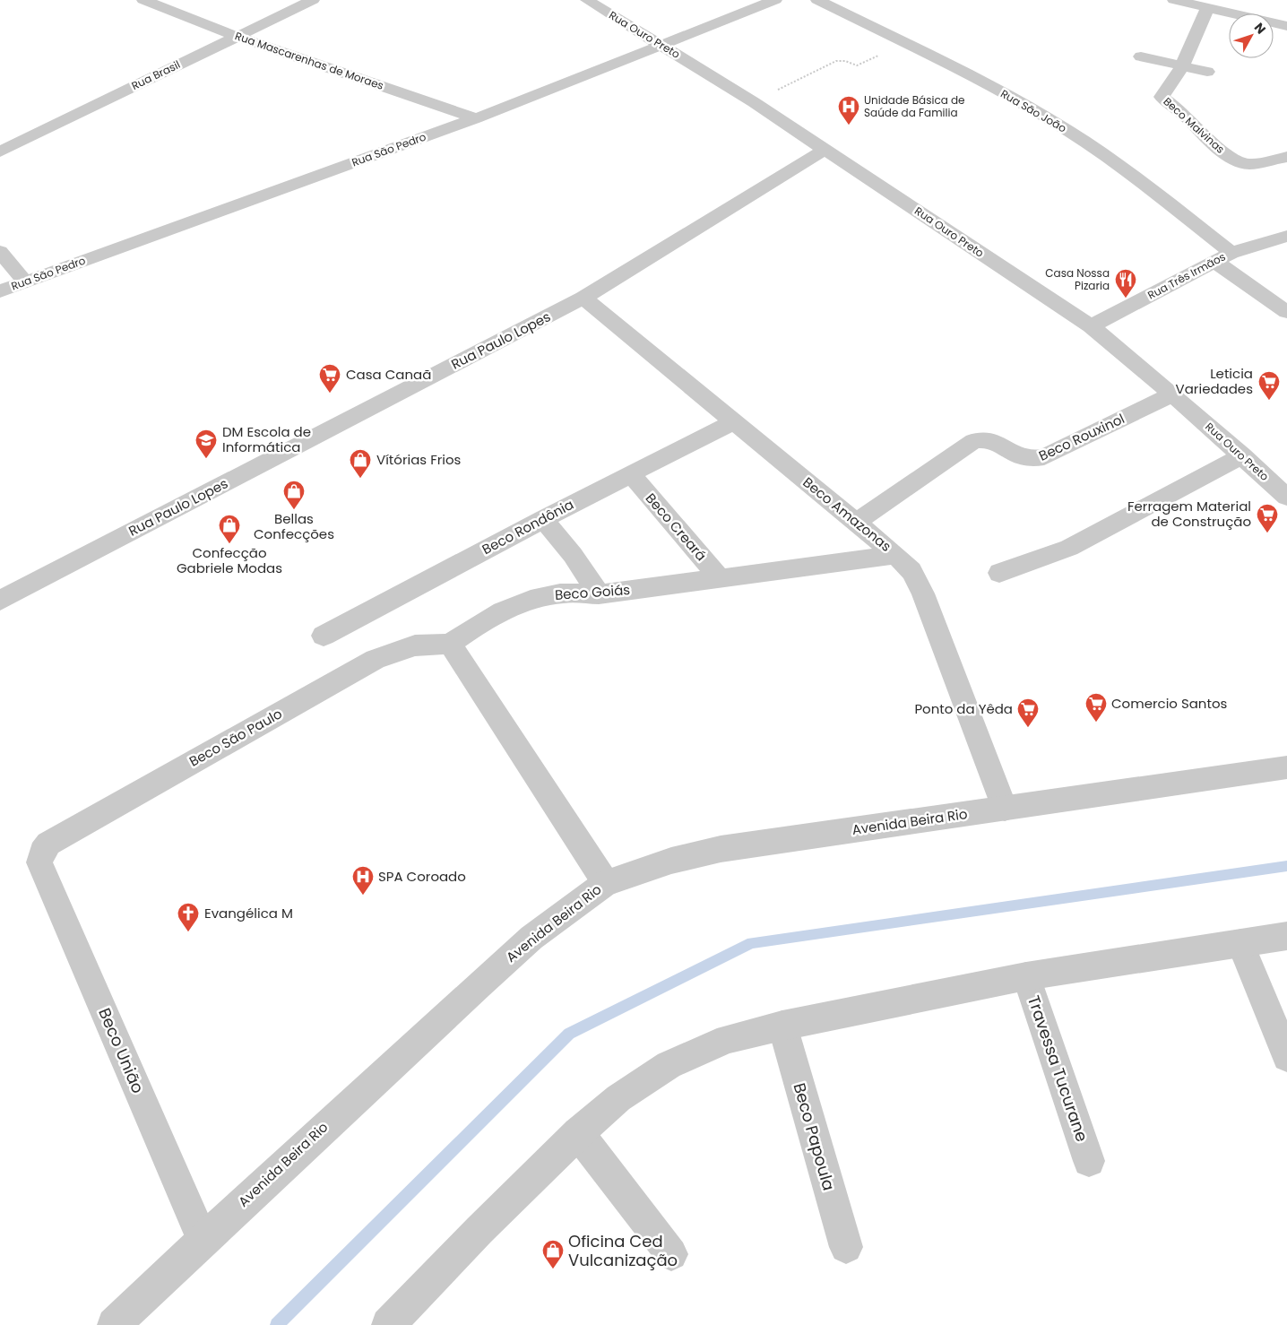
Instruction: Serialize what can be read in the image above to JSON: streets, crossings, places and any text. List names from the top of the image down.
{
  "streets": {
    "street": [
      "Rua Ouro Preto",
      "Rua Mascarenhas de Moraes",
      "Rua Brasil",
      "Rua São João",
      "Beco Malvinas",
      "Rua São Pedro",
      "Rua Três Irmãos",
      "Rua Paulo Lopes",
      "Beco Rouxinol",
      "Beco Amazonas",
      "Beco Rondônia",
      "Beco Creará",
      "Beco Goiás",
      "Beco São Paulo",
      "Avenida Beira Rio",
      "Beco União",
      "Travessa Tucurane",
      "Beco Papoula"
    ]
  },
  "crossings": [
    ["Rua Ouro Preto", "Rua São Pedro"],
    ["Rua Ouro Preto", "Rua Três Irmãos"],
    ["Rua Ouro Preto", "Rua Paulo Lopes"],
    ["Rua Ouro Preto", "Beco Rouxinol"],
    ["Rua Mascarenhas de Moraes", "Rua Brasil"],
    ["Rua Mascarenhas de Moraes", "Rua São Pedro"],
    ["Rua São João", "Rua Três Irmãos"],
    ["Rua Paulo Lopes", "Beco Amazonas"],
    ["Beco Rouxinol", "Beco Amazonas"],
    ["Beco Amazonas", "Beco Rondônia"],
    ["Beco Amazonas", "Beco Goiás"],
    ["Beco Amazonas", "Avenida Beira Rio"],
    ["Beco Rondônia", "Beco Creará"],
    ["Beco Creará", "Beco Goiás"],
    ["Beco Goiás", "Beco São Paulo"],
    ["Beco São Paulo", "Beco União"],
    ["Avenida Beira Rio", "Beco União"]
  ],
  "places": {
    "hospital": ["Unidade Básica de Saúde da Familia", "SPA Coroado"],
    "restaurant": ["Casa Nossa Pizaria"],
    "supermarket": [
      "Casa Canaã",
      "Leticia Variedades",
      "Ferragem Material de Construção",
      "Comercio Santos",
      "Ponto da Yêda"
    ],
    "school or university": ["DM Escola de Informática"],
    "shop": [
      "Vítórias Frios",
      "Bellas Confecções",
      "Confecção Gabriele Modas",
      "Oficina Ced Vulcanização"
    ],
    "church": ["Evangélica M"]
  },
  "north": "top right"
}
